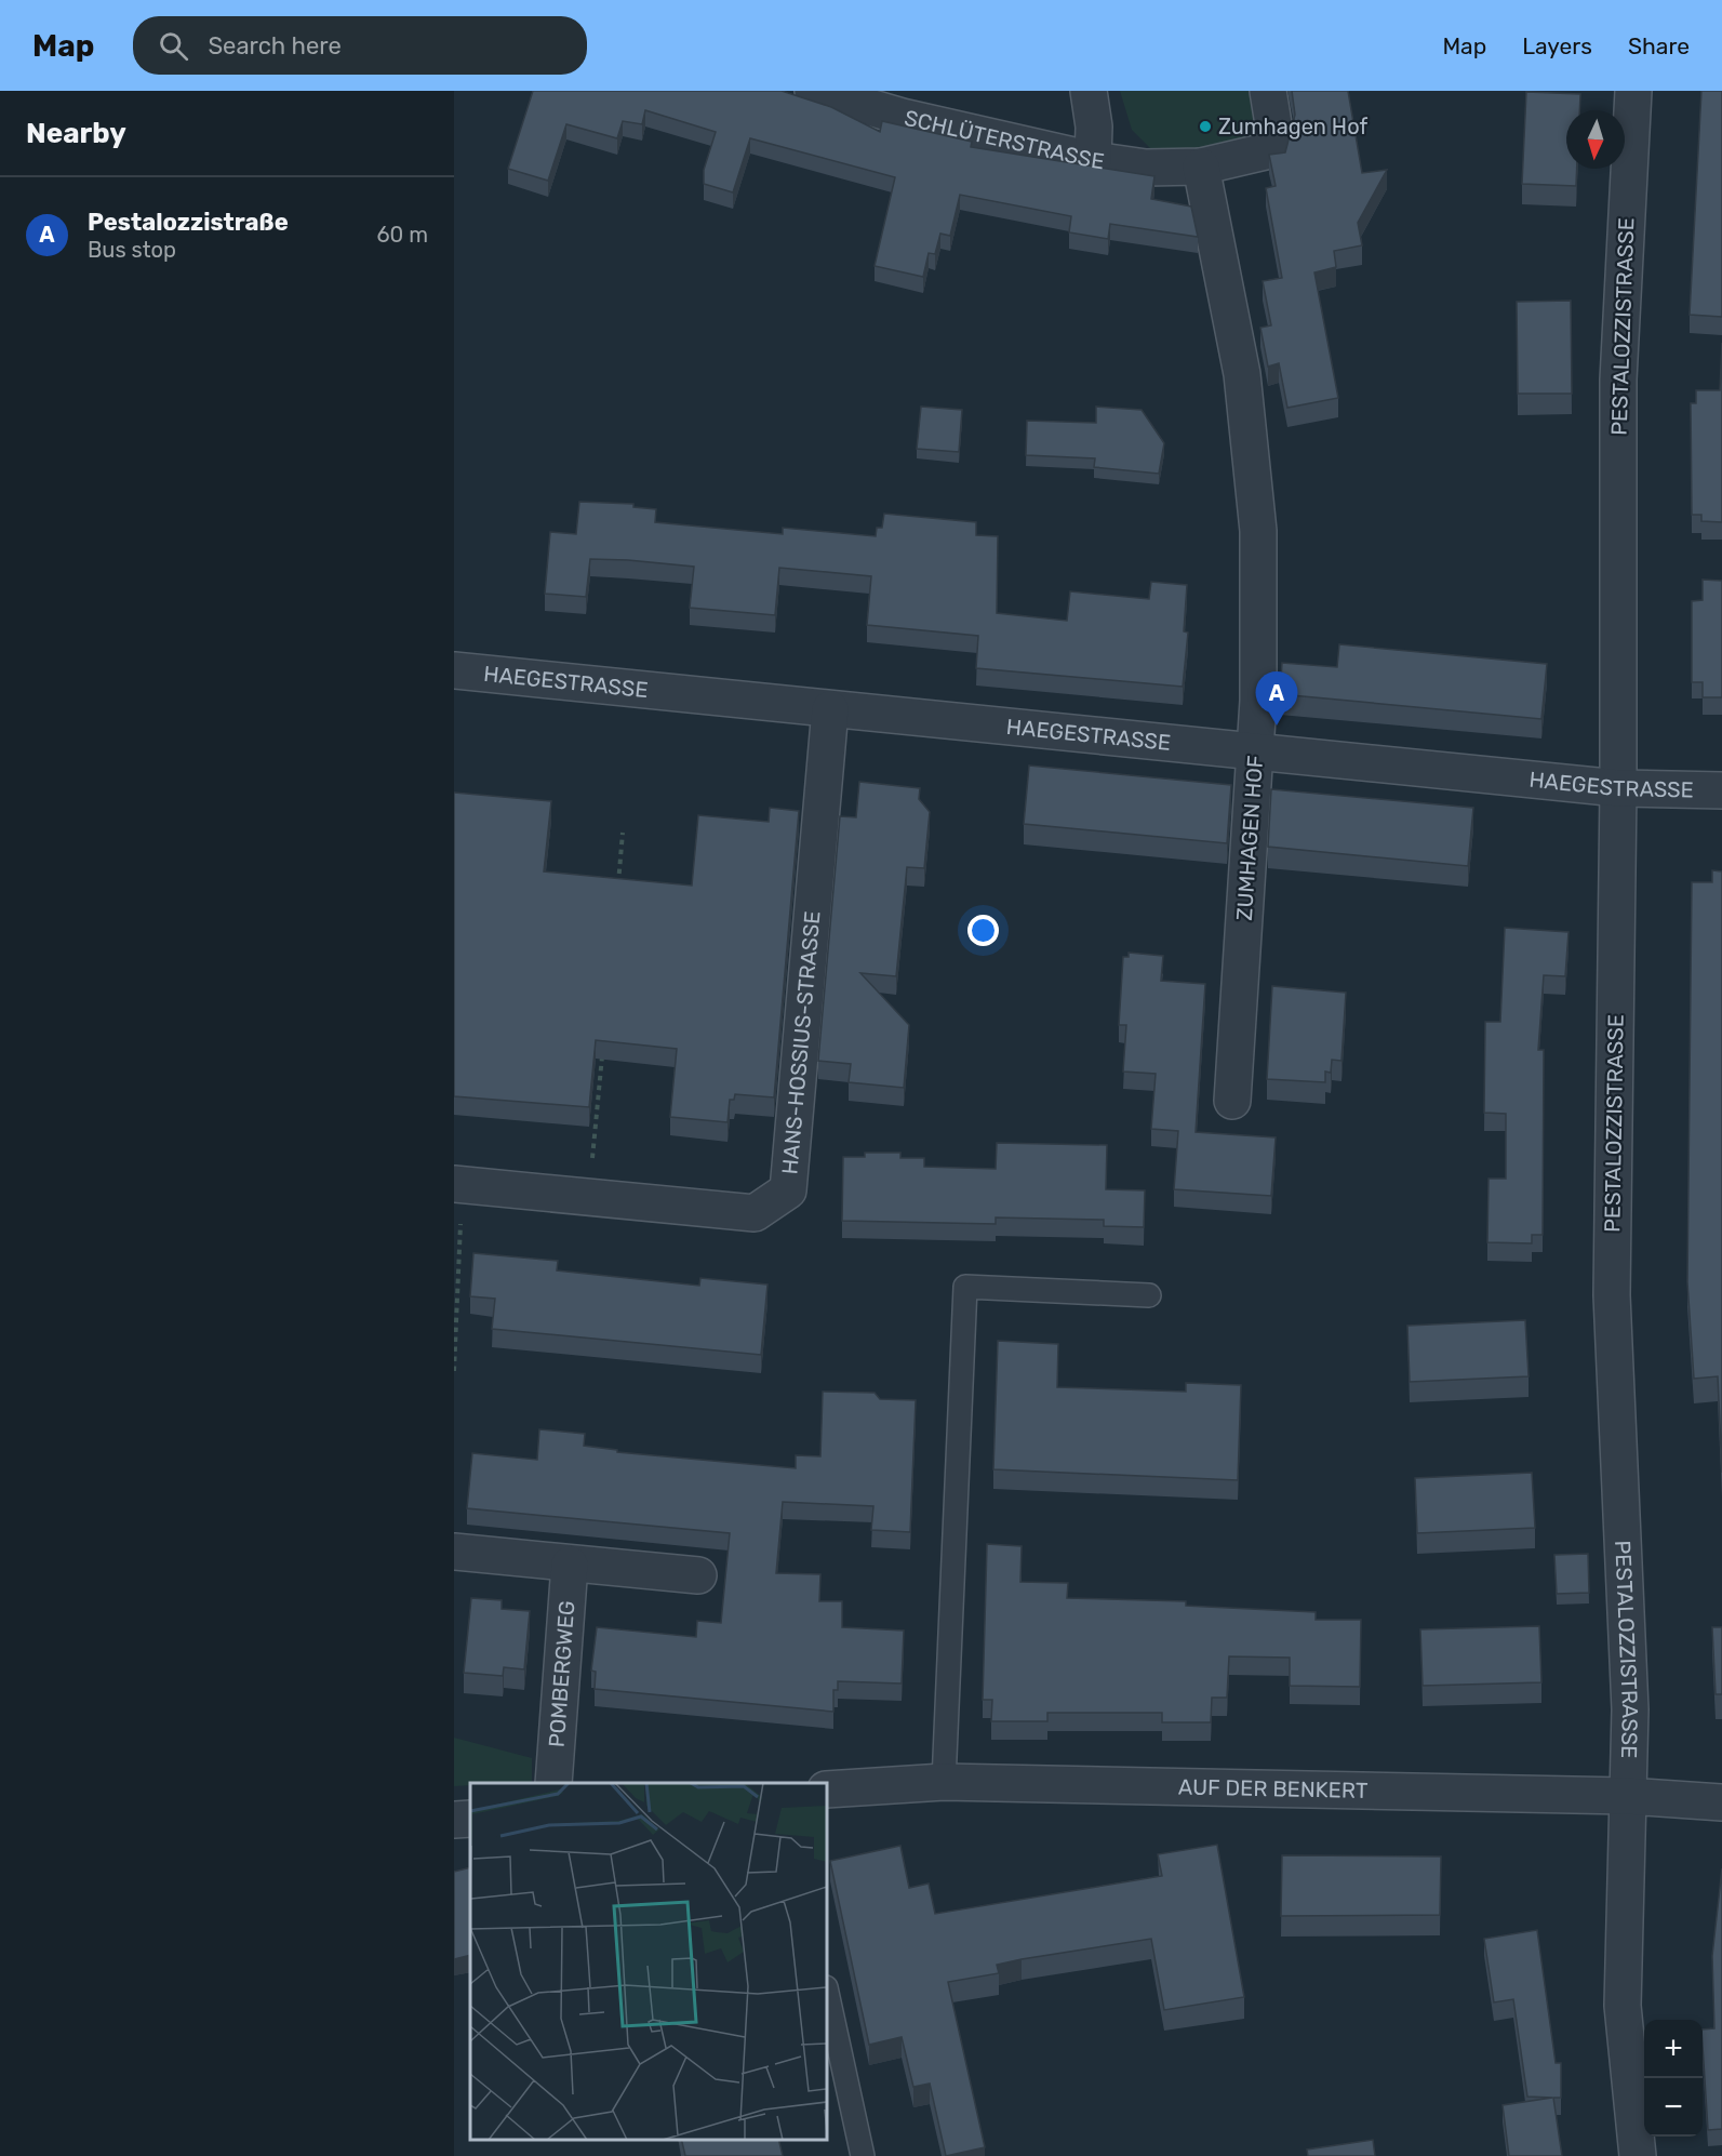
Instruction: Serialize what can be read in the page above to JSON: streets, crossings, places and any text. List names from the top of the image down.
{
  "streets": {
    "street": [
      "SCHLÜTERSTRASSE",
      "PESTALOZZISTRASSE",
      "HAEGESTRASSE",
      "ZUMHAGEN HOF",
      "HANS-HOSSIUS-STRASSE",
      "POMBERGWEG",
      "AUF DER BENKERT"
    ]
  },
  "crossings": [
    ["SCHLÜTERSTRASSE", "ZUMHAGEN HOF"],
    ["PESTALOZZISTRASSE", "HAEGESTRASSE"],
    ["PESTALOZZISTRASSE", "AUF DER BENKERT"],
    ["HAEGESTRASSE", "ZUMHAGEN HOF"],
    ["HAEGESTRASSE", "HANS-HOSSIUS-STRASSE"]
  ],
  "places": ["Zumhagen Hof"],
  "north": "bottom",
  "page": {
    "header": "Map",
    "search": "Search here",
    "nav": ["Map", "Layers", "Share"],
    "heading": "Nearby",
    "list": [
      {
        "mark": "A",
        "name": "Pestalozzistraße",
        "note": "Bus stop",
        "value": "60 m"
      }
    ],
    "pins": "A",
    "map_buttons": ["+", "−"]
  }
}
